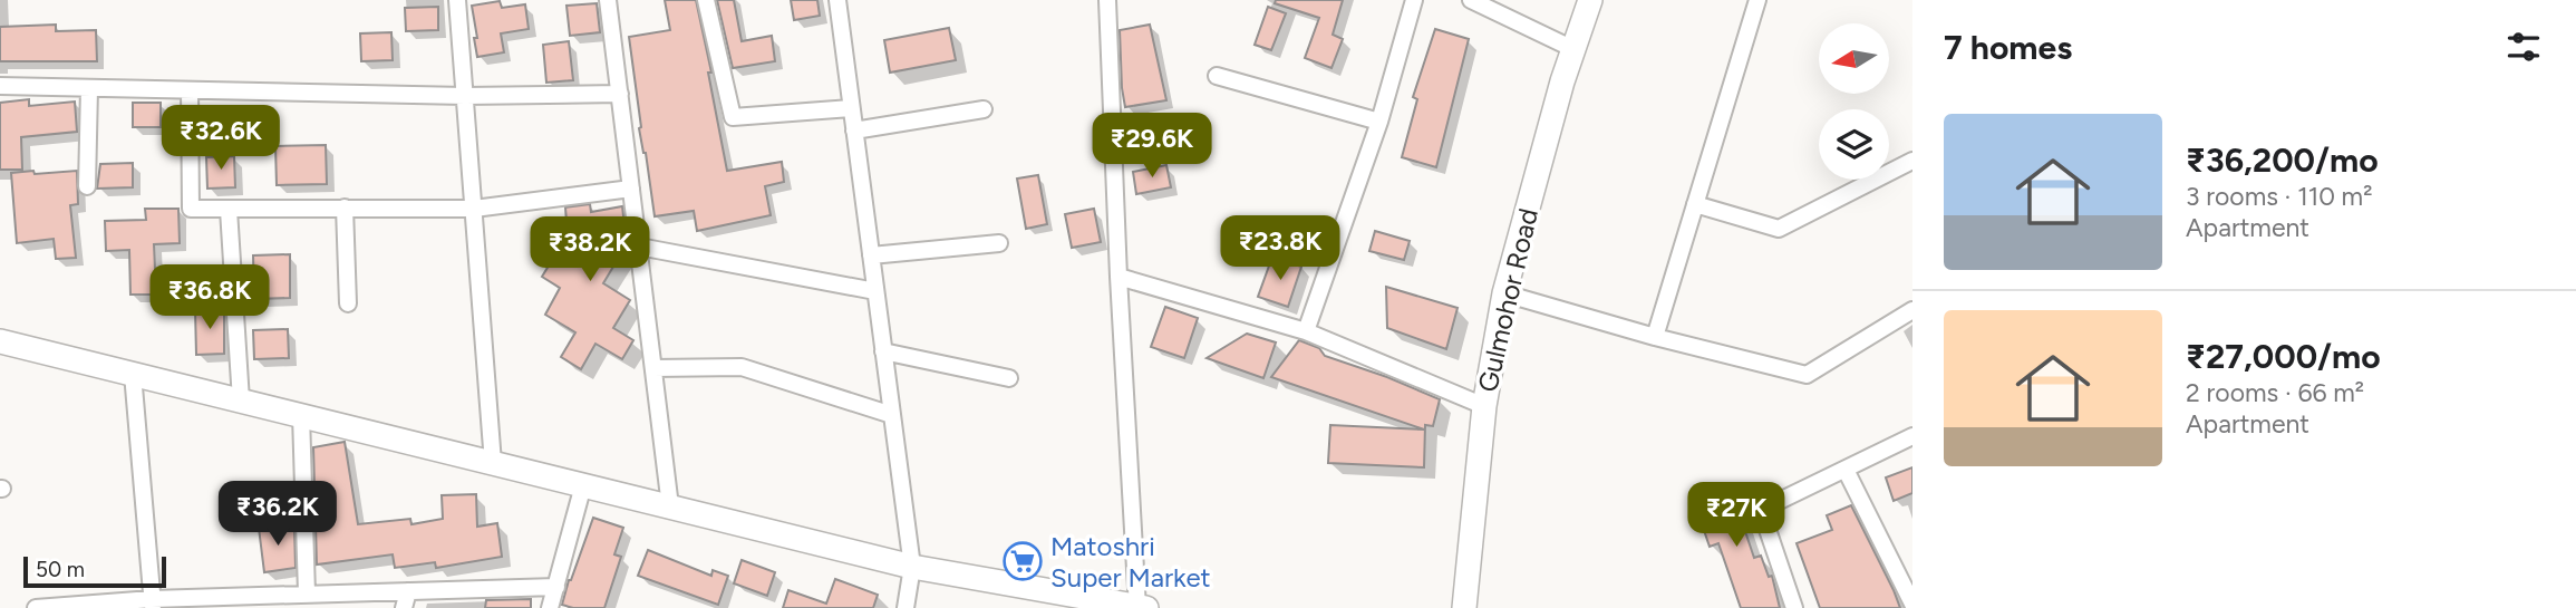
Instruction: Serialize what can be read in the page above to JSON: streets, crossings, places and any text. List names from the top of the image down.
{
  "streets": {
    "street": ["Gulmohor Road"]
  },
  "places": {
    "supermarket": ["Matoshri Super Market"]
  },
  "scale_bar": "50 m",
  "north": "left",
  "page": {
    "heading": "7 homes",
    "list": [
      {
        "name": "₹36,200/mo",
        "note": "3 rooms · 110 m² · Apartment"
      },
      {
        "name": "₹27,000/mo",
        "note": "2 rooms · 66 m² · Apartment"
      }
    ],
    "price": [
      "₹32.6K",
      "₹29.6K",
      "₹23.8K",
      "₹38.2K",
      "₹36.8K",
      "₹36.2K",
      "₹27K"
    ],
    "scale": "50 m"
  }
}
